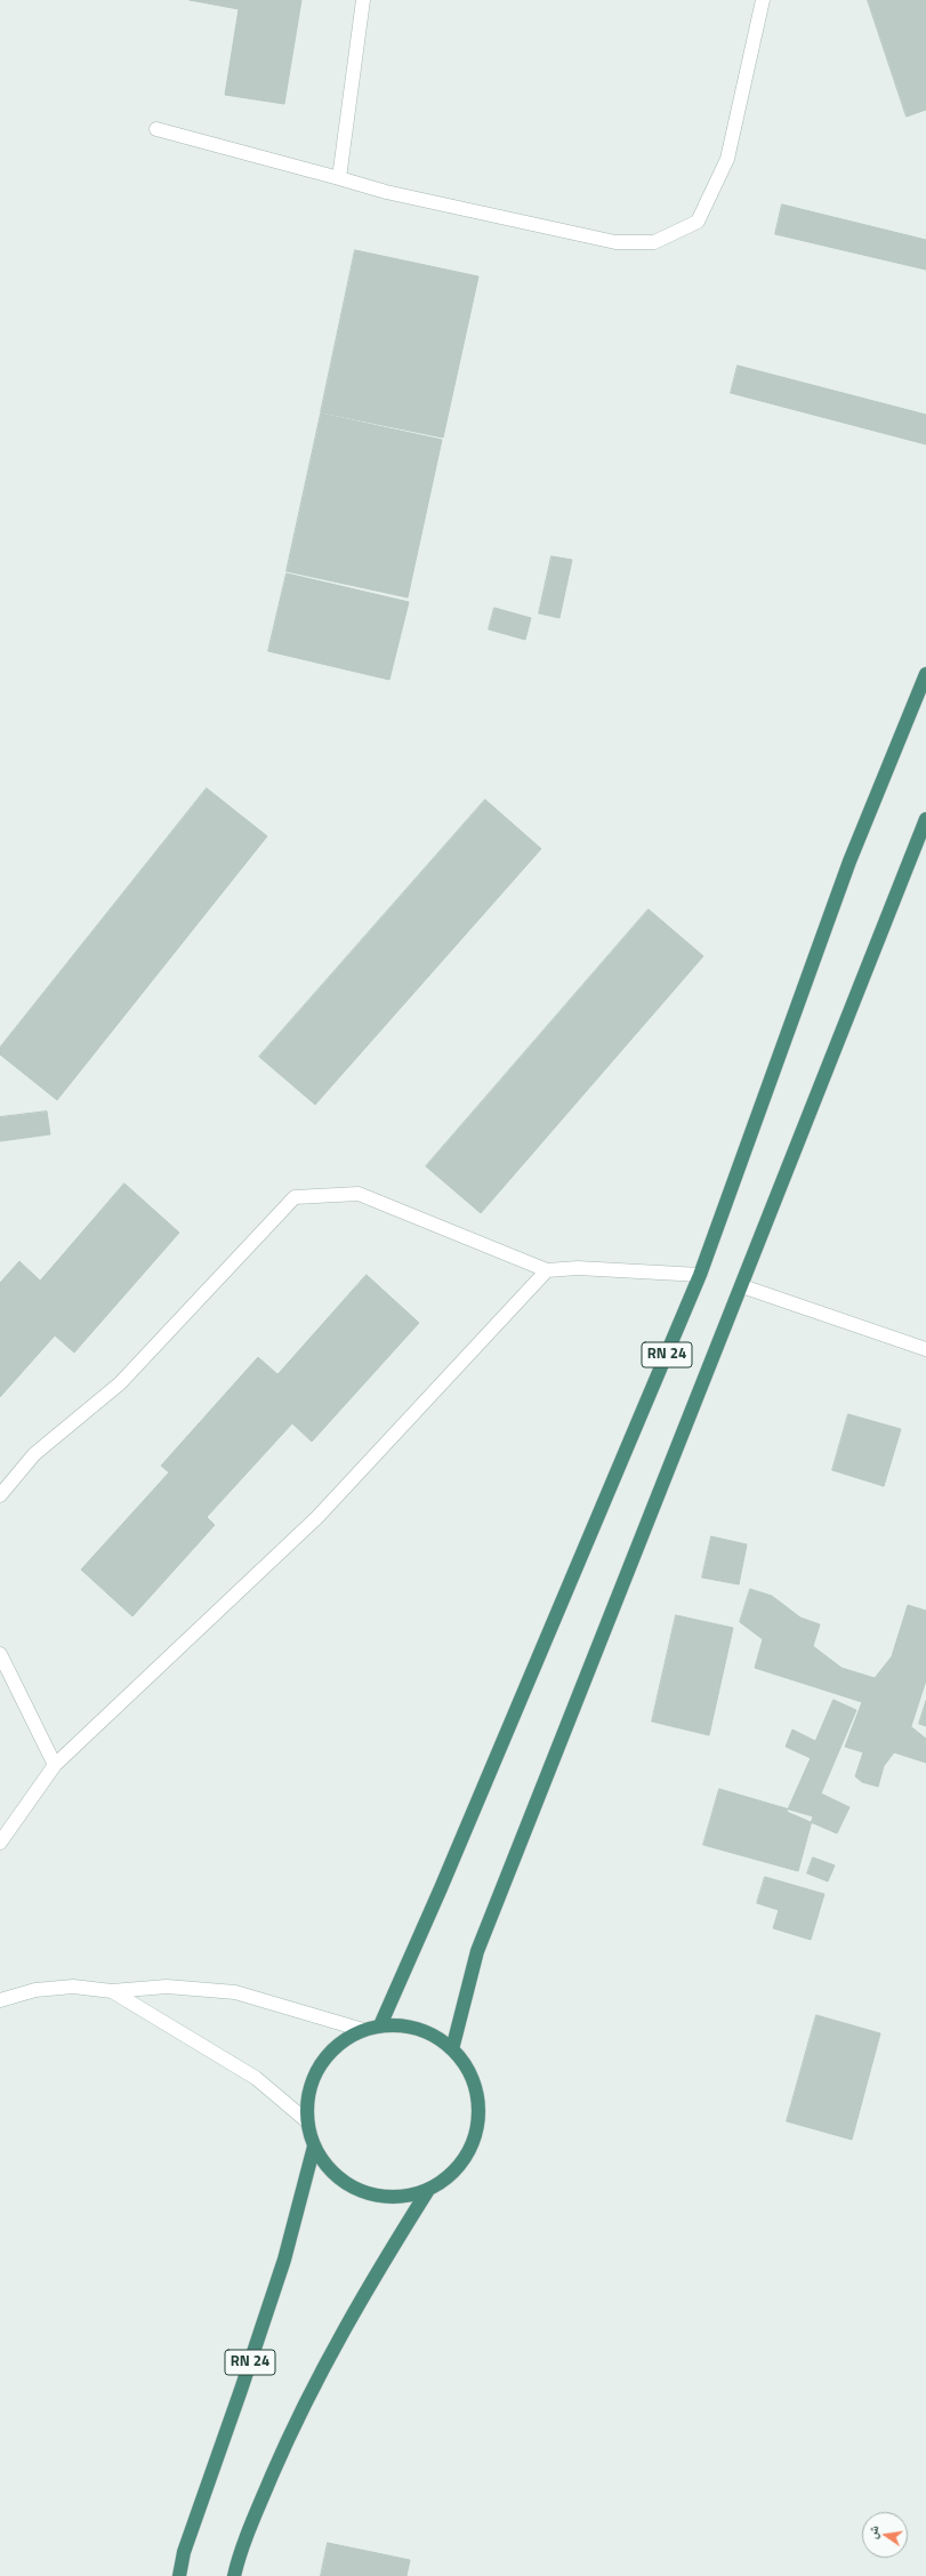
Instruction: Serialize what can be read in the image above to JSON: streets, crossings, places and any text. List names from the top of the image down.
{
  "streets": {
    "highway": ["RN 24"]
  },
  "north": "left"
}
